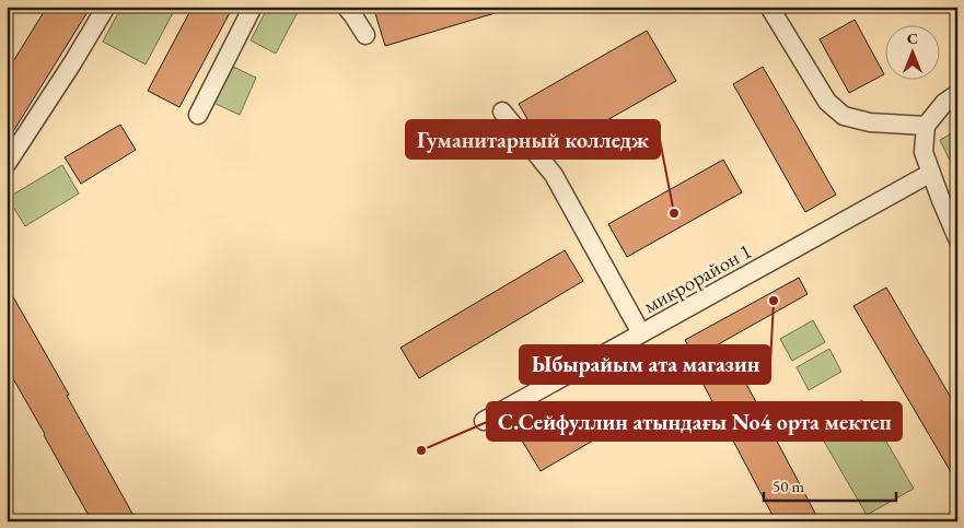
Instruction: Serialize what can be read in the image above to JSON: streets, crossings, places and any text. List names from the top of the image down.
{
  "streets": {
    "street": ["микрорайон 1"]
  },
  "places": ["Гуманитарный колледж", "Ыбырайым ата магазин", "С.Сейфуллин атындағы No4 орта мектеп"],
  "scale_bar": "50 m",
  "north": "top"
}
